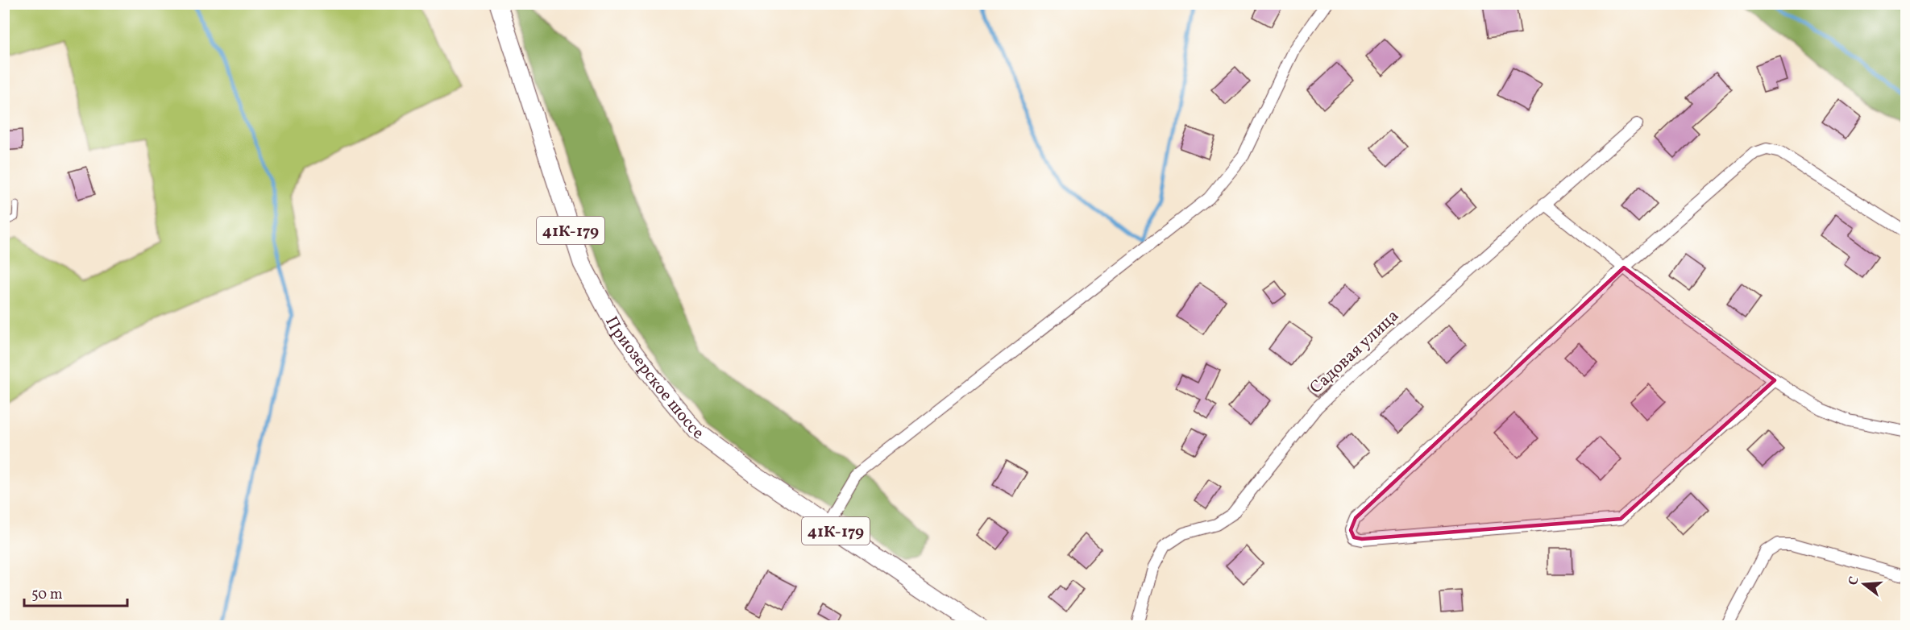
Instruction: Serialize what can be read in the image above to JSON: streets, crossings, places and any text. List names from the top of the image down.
{
  "streets": {
    "main road": ["41К-179", "Приозерское шоссе"],
    "street": ["Садовая улица"]
  },
  "scale_bar": "50 m",
  "north": "left"
}
